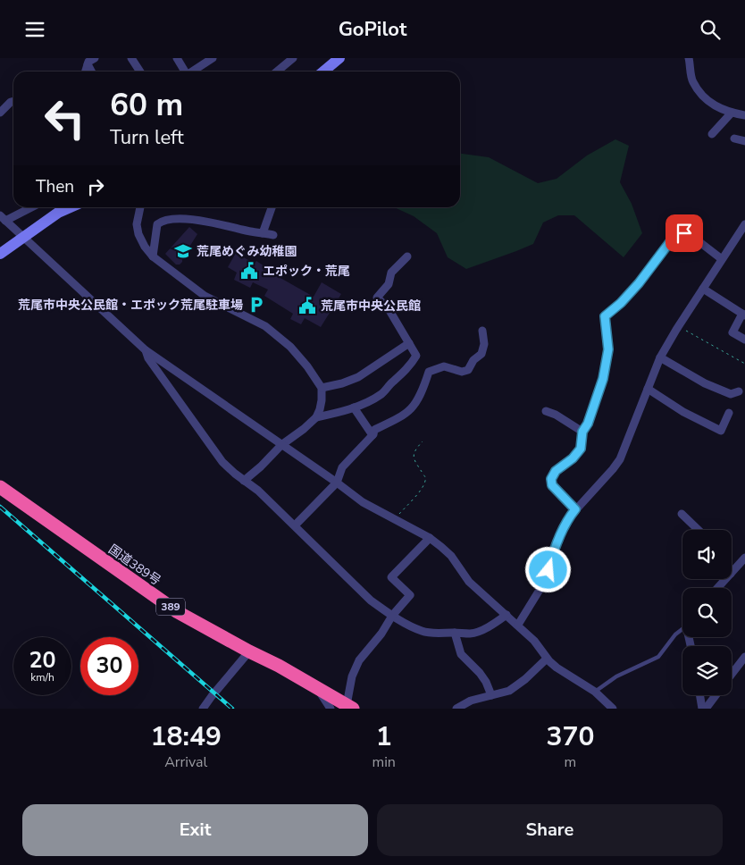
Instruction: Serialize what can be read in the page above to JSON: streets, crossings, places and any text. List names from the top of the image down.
{
  "streets": {
    "highway": ["国道389号", "389"]
  },
  "places": {
    "school or university": ["荒尾めぐみ幼稚園"],
    "public building": ["エポック・荒尾", "荒尾市中央公民館"],
    "parking": ["荒尾市中央公民館・エポック荒尾駐車場"]
  },
  "page": {
    "header": "GoPilot",
    "turn": ["60 m", "Turn left"],
    "then": "Then",
    "speed": "20 km/h",
    "limit": "30",
    "eta": [
      "18:49",
      "Arrival",
      "1",
      "min",
      "370",
      "m"
    ],
    "buttons": ["Exit", "Share"]
  }
}
